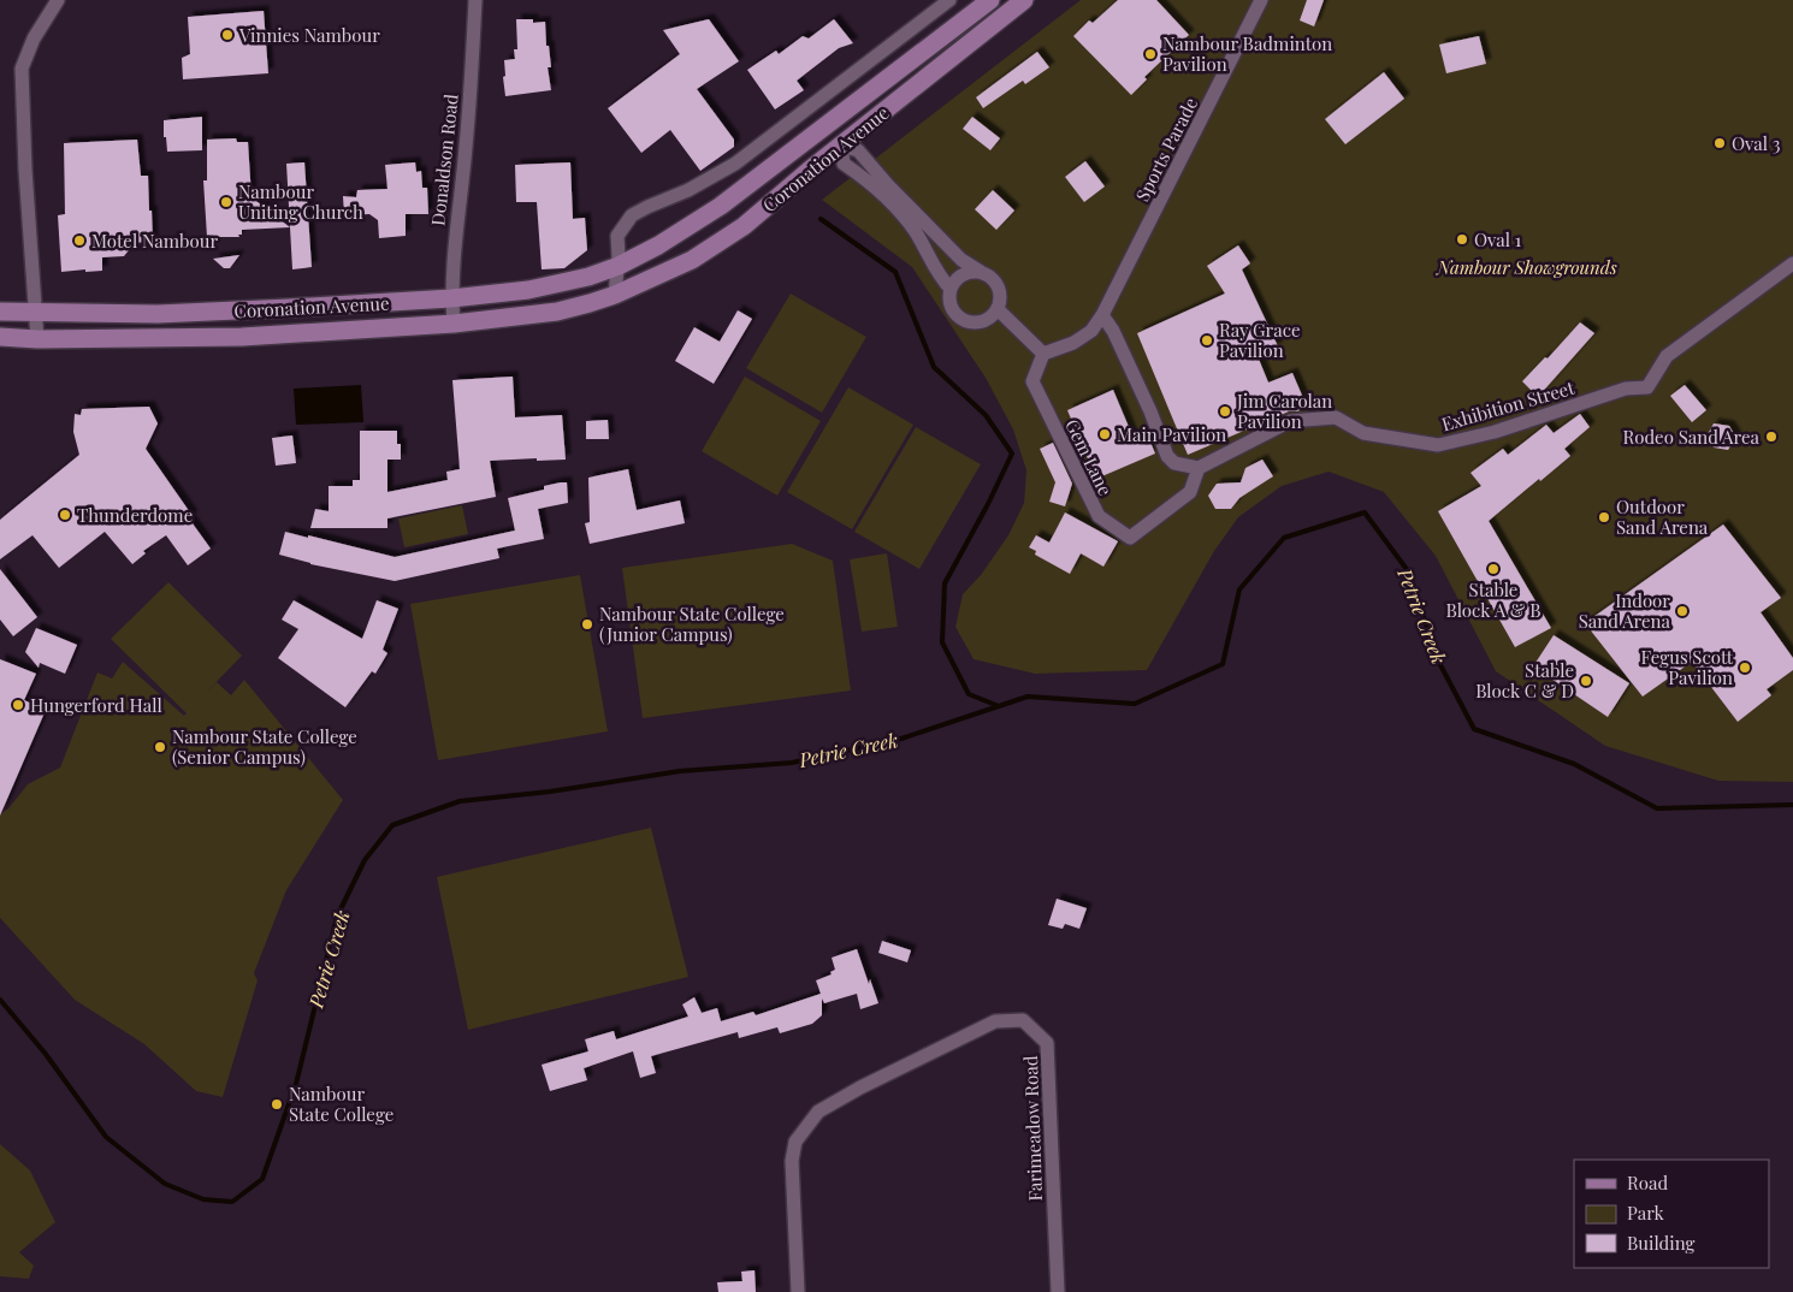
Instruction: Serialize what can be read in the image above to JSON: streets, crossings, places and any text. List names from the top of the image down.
{
  "streets": {
    "main road": ["Coronation Avenue"],
    "street": [
      "Sports Parade",
      "Donaldson Road",
      "Exhibition Street",
      "Gem Lane",
      "Farimeadow Road"
    ]
  },
  "crossings": [
    ["Sports Parade", "Gem Lane"],
    ["Coronation Avenue", "Donaldson Road"],
    ["Exhibition Street", "Gem Lane"]
  ],
  "water": ["Petrie Creek"],
  "parks": ["Nambour Showgrounds"],
  "places": [
    "Vinnies Nambour",
    "Nambour Badminton Pavilion",
    "Oval 3",
    "Nambour Uniting Church",
    "Oval 1",
    "Motel Nambour",
    "Ray Grace Pavilion",
    "Jim Carolan Pavilion",
    "Main Pavilion",
    "Rodeo Sand Area",
    "Thunderdome",
    "Outdoor Sand Arena",
    "Stable Block A & B",
    "Indoor Sand Arena",
    "Nambour State College (Junior Campus)",
    "Fegus Scott Pavilion",
    "Stable Block C & D",
    "Hungerford Hall",
    "Nambour State College (Senior Campus)",
    "Nambour State College"
  ],
  "legend": ["Road", "Park", "Building"]
}
